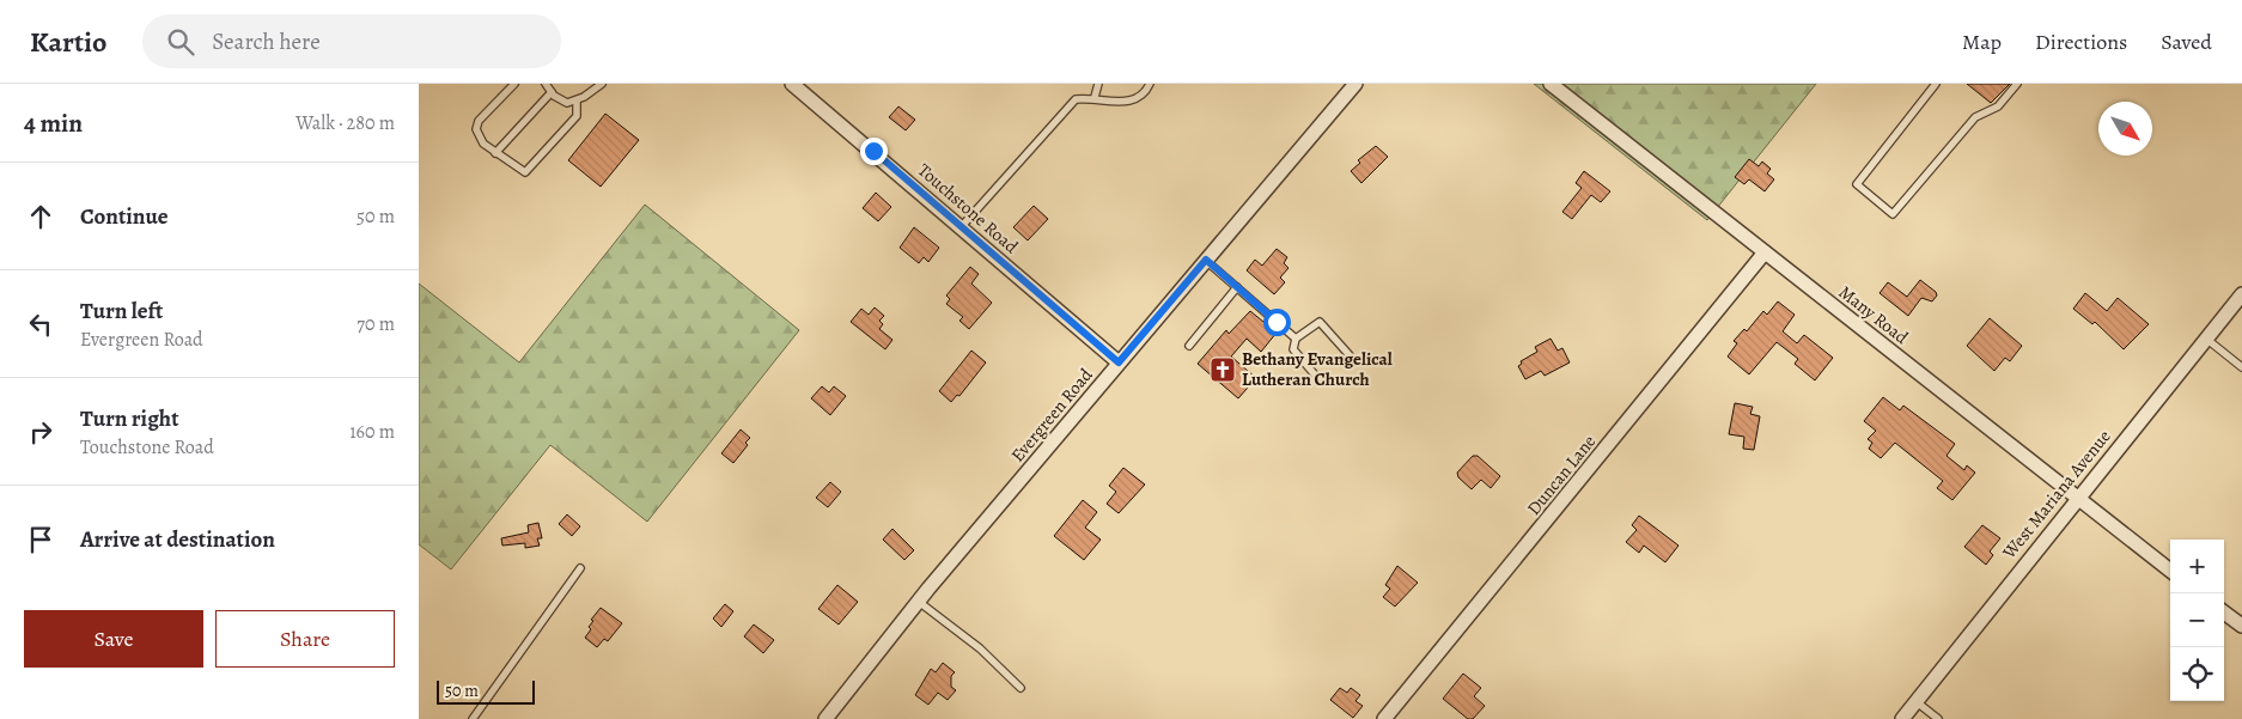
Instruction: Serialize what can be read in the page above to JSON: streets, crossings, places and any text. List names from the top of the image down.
{
  "streets": {
    "street": [
      "Touchstone Road",
      "Many Road",
      "Evergreen Road",
      "Duncan Lane",
      "West Mariana Avenue"
    ]
  },
  "crossings": [
    ["Touchstone Road", "Evergreen Road"],
    ["Many Road", "Duncan Lane"],
    ["Many Road", "West Mariana Avenue"]
  ],
  "places": {
    "church": ["Bethany Evangelical Lutheran Church"]
  },
  "scale_bar": "50 m",
  "north": "bottom right",
  "page": {
    "header": "Kartio",
    "search": "Search here",
    "nav": ["Map", "Directions", "Saved"],
    "heading": ["4 min", "Walk · 280 m"],
    "list": [
      ["Continue", "50 m"],
      ["Turn left", "Evergreen Road", "70 m"],
      ["Turn right", "Touchstone Road", "160 m"],
      "Arrive at destination"
    ],
    "map_buttons": ["+", "−"],
    "buttons": ["Save", "Share"],
    "scale": "50 m"
  }
}
